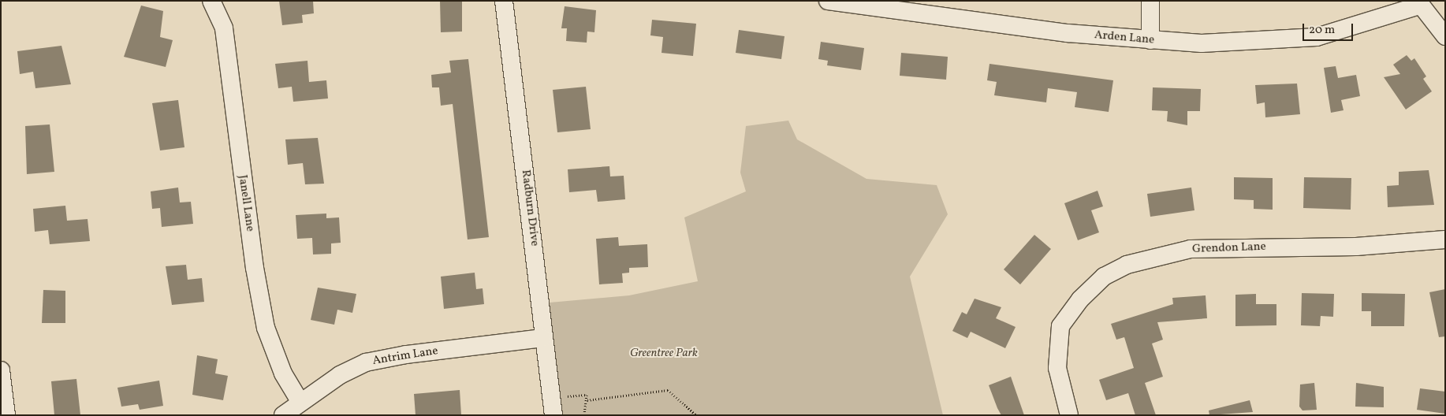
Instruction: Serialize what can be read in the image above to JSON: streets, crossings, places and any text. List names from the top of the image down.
{
  "streets": {
    "street": [
      "Arden Lane",
      "Janell Lane",
      "Radburn Drive",
      "Grendon Lane",
      "Antrim Lane"
    ]
  },
  "crossings": [
    ["Janell Lane", "Antrim Lane"],
    ["Radburn Drive", "Antrim Lane"]
  ],
  "parks": ["Greentree Park"],
  "scale_bar": "20 m"
}
